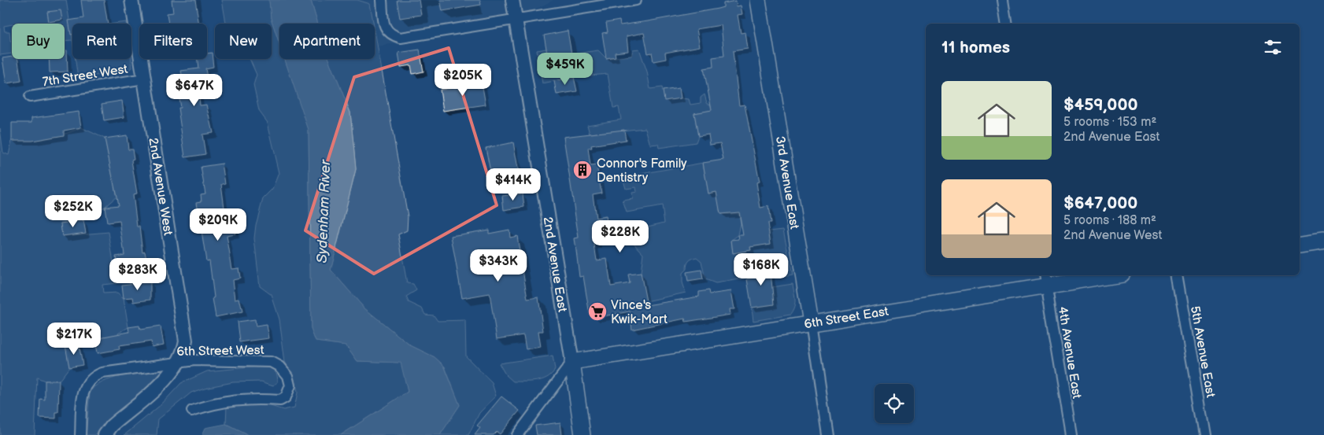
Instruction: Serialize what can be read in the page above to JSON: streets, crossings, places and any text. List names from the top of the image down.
{
  "streets": {
    "main road": ["3rd Avenue East", "2nd Avenue East", "6th Street East"],
    "street": [
      "7th Street West",
      "2nd Avenue West",
      "6th Street West",
      "5th Avenue East",
      "4th Avenue East"
    ]
  },
  "crossings": [
    ["7th Street West", "2nd Avenue West"],
    ["3rd Avenue East", "6th Street East"],
    ["2nd Avenue West", "6th Street West"],
    ["2nd Avenue East", "6th Street East"],
    ["6th Street East", "4th Avenue East"]
  ],
  "water": ["Sydenham River"],
  "places": {
    "building": ["Connor's Family Dentistry"],
    "supermarket": ["Vince's Kwik-Mart"]
  },
  "page": {
    "chip": [
      "Buy",
      "Rent",
      "Filters",
      "New",
      "Apartment"
    ],
    "heading": "11 homes",
    "price": [
      "$459K",
      "$205K",
      "$647K",
      "$414K",
      "$252K",
      "$209K",
      "$228K",
      "$343K",
      "$168K",
      "$283K",
      "$217K"
    ],
    "list": [
      {
        "name": "$459,000",
        "note": "5 rooms · 153 m² · 2nd Avenue East"
      },
      {
        "name": "$647,000",
        "note": "5 rooms · 188 m² · 2nd Avenue West"
      }
    ]
  }
}
